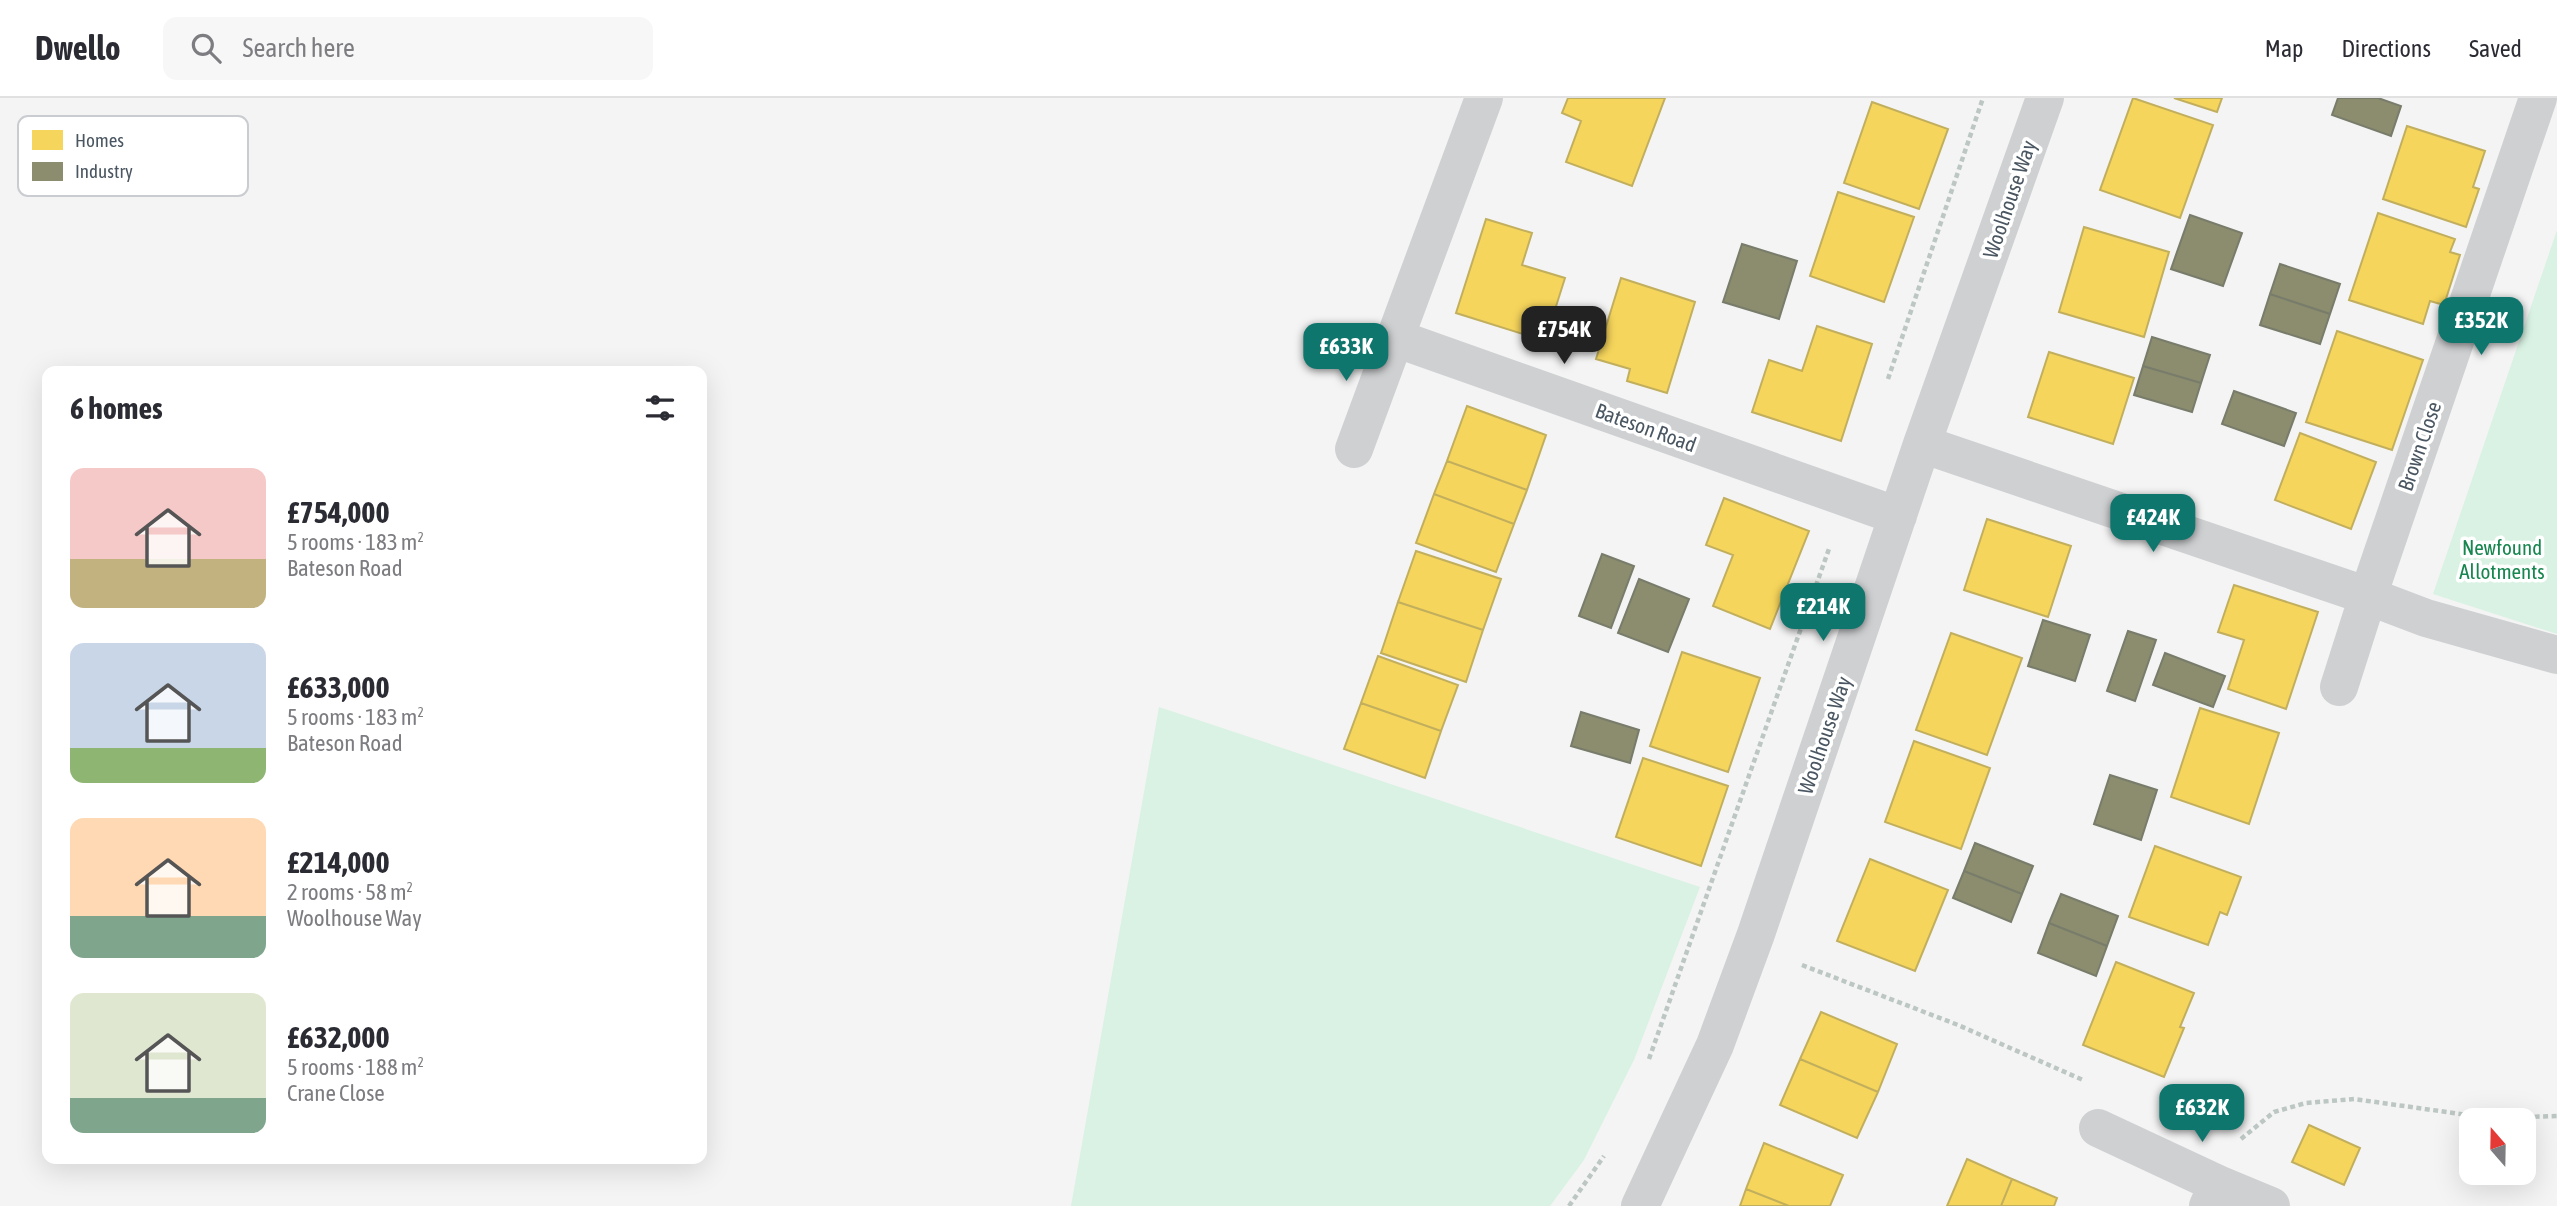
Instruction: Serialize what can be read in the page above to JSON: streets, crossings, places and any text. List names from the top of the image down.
{
  "streets": {
    "street": ["Woolhouse Way", "Bateson Road", "Brown Close"]
  },
  "crossings": [
    ["Woolhouse Way", "Bateson Road"]
  ],
  "parks": ["Newfound Allotments"],
  "legend": ["Homes", "Industry"],
  "north": "top",
  "page": {
    "header": "Dwello",
    "search": "Search here",
    "nav": ["Map", "Directions", "Saved"],
    "price": [
      "£352K",
      "£754K",
      "£633K",
      "£424K",
      "£214K",
      "£632K"
    ],
    "heading": "6 homes",
    "list": [
      {
        "name": "£754,000",
        "note": "5 rooms · 183 m² · Bateson Road"
      },
      {
        "name": "£633,000",
        "note": "5 rooms · 183 m² · Bateson Road"
      },
      {
        "name": "£214,000",
        "note": "2 rooms · 58 m² · Woolhouse Way"
      },
      {
        "name": "£632,000",
        "note": "5 rooms · 188 m² · Crane Close"
      }
    ]
  }
}
